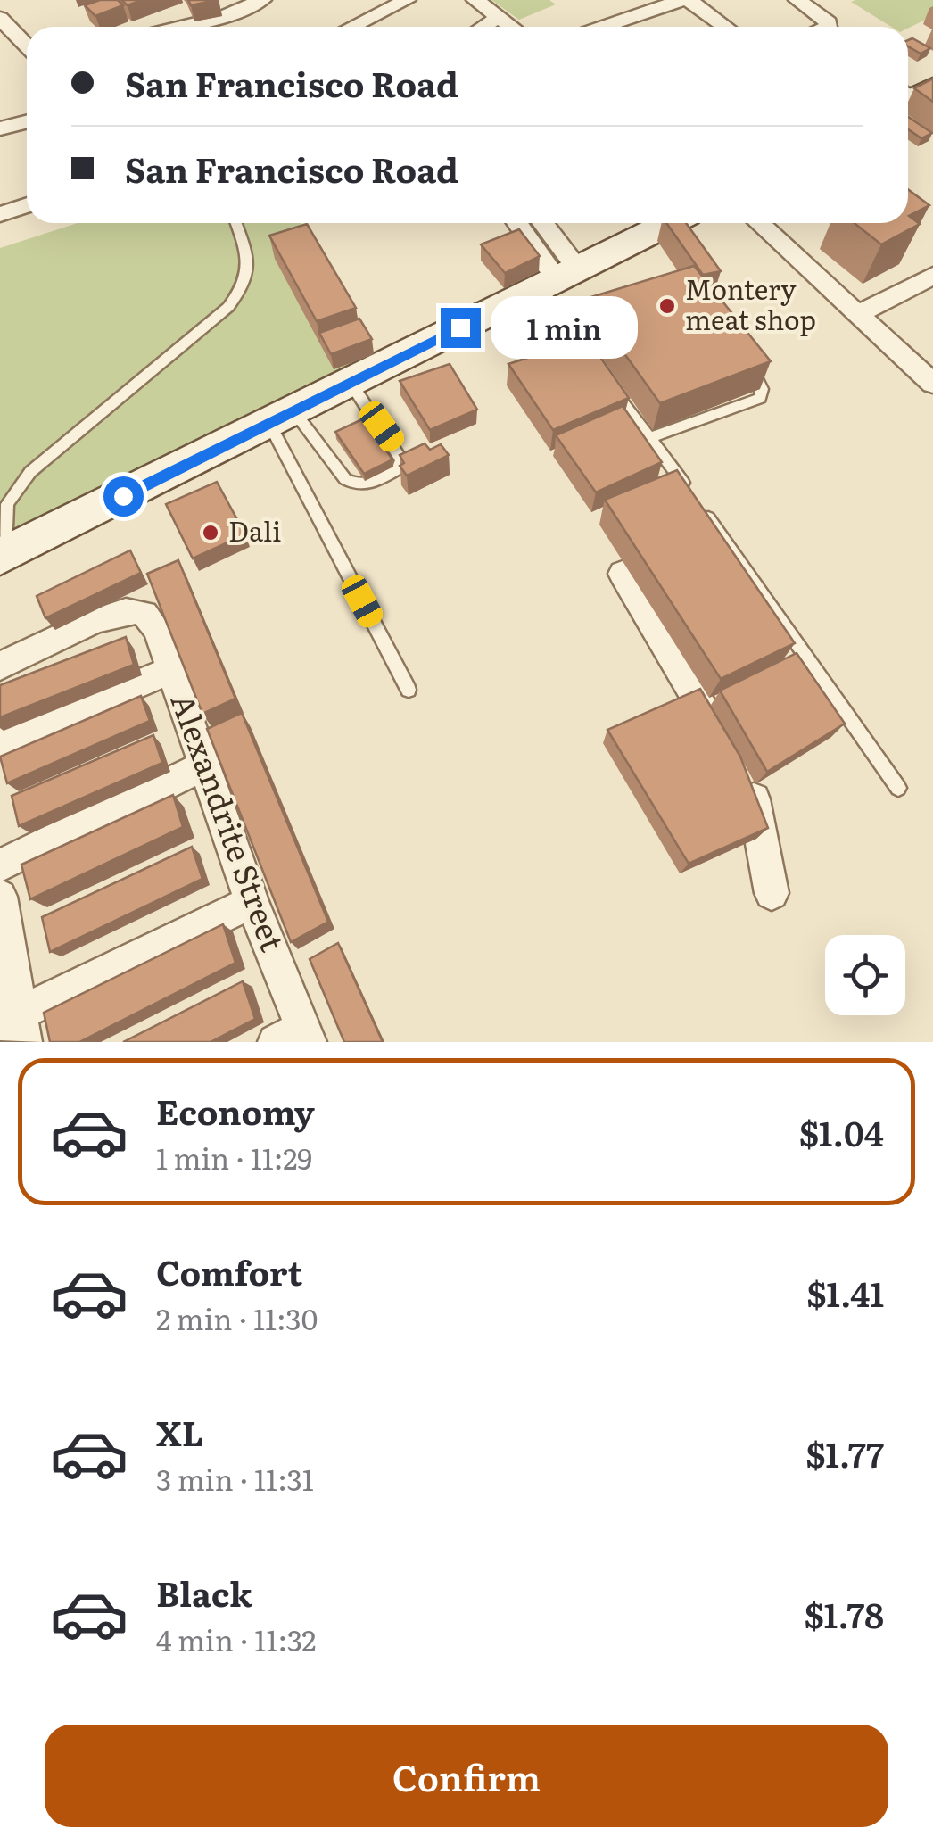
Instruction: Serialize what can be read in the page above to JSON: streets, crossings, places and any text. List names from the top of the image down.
{
  "streets": {
    "street": ["Alexandrite Street"]
  },
  "places": ["Montery meat shop", "Dali"],
  "page": {
    "banner": ["San Francisco Road", "San Francisco Road"],
    "bubble": "1 min",
    "list": [
      {
        "name": "Economy",
        "note": "1 min · 11:29",
        "value": "$1.04"
      },
      {
        "name": "Comfort",
        "note": "2 min · 11:30",
        "value": "$1.41"
      },
      {
        "name": "XL",
        "note": "3 min · 11:31",
        "value": "$1.77"
      },
      {
        "name": "Black",
        "note": "4 min · 11:32",
        "value": "$1.78"
      }
    ],
    "buttons": "Confirm"
  }
}
